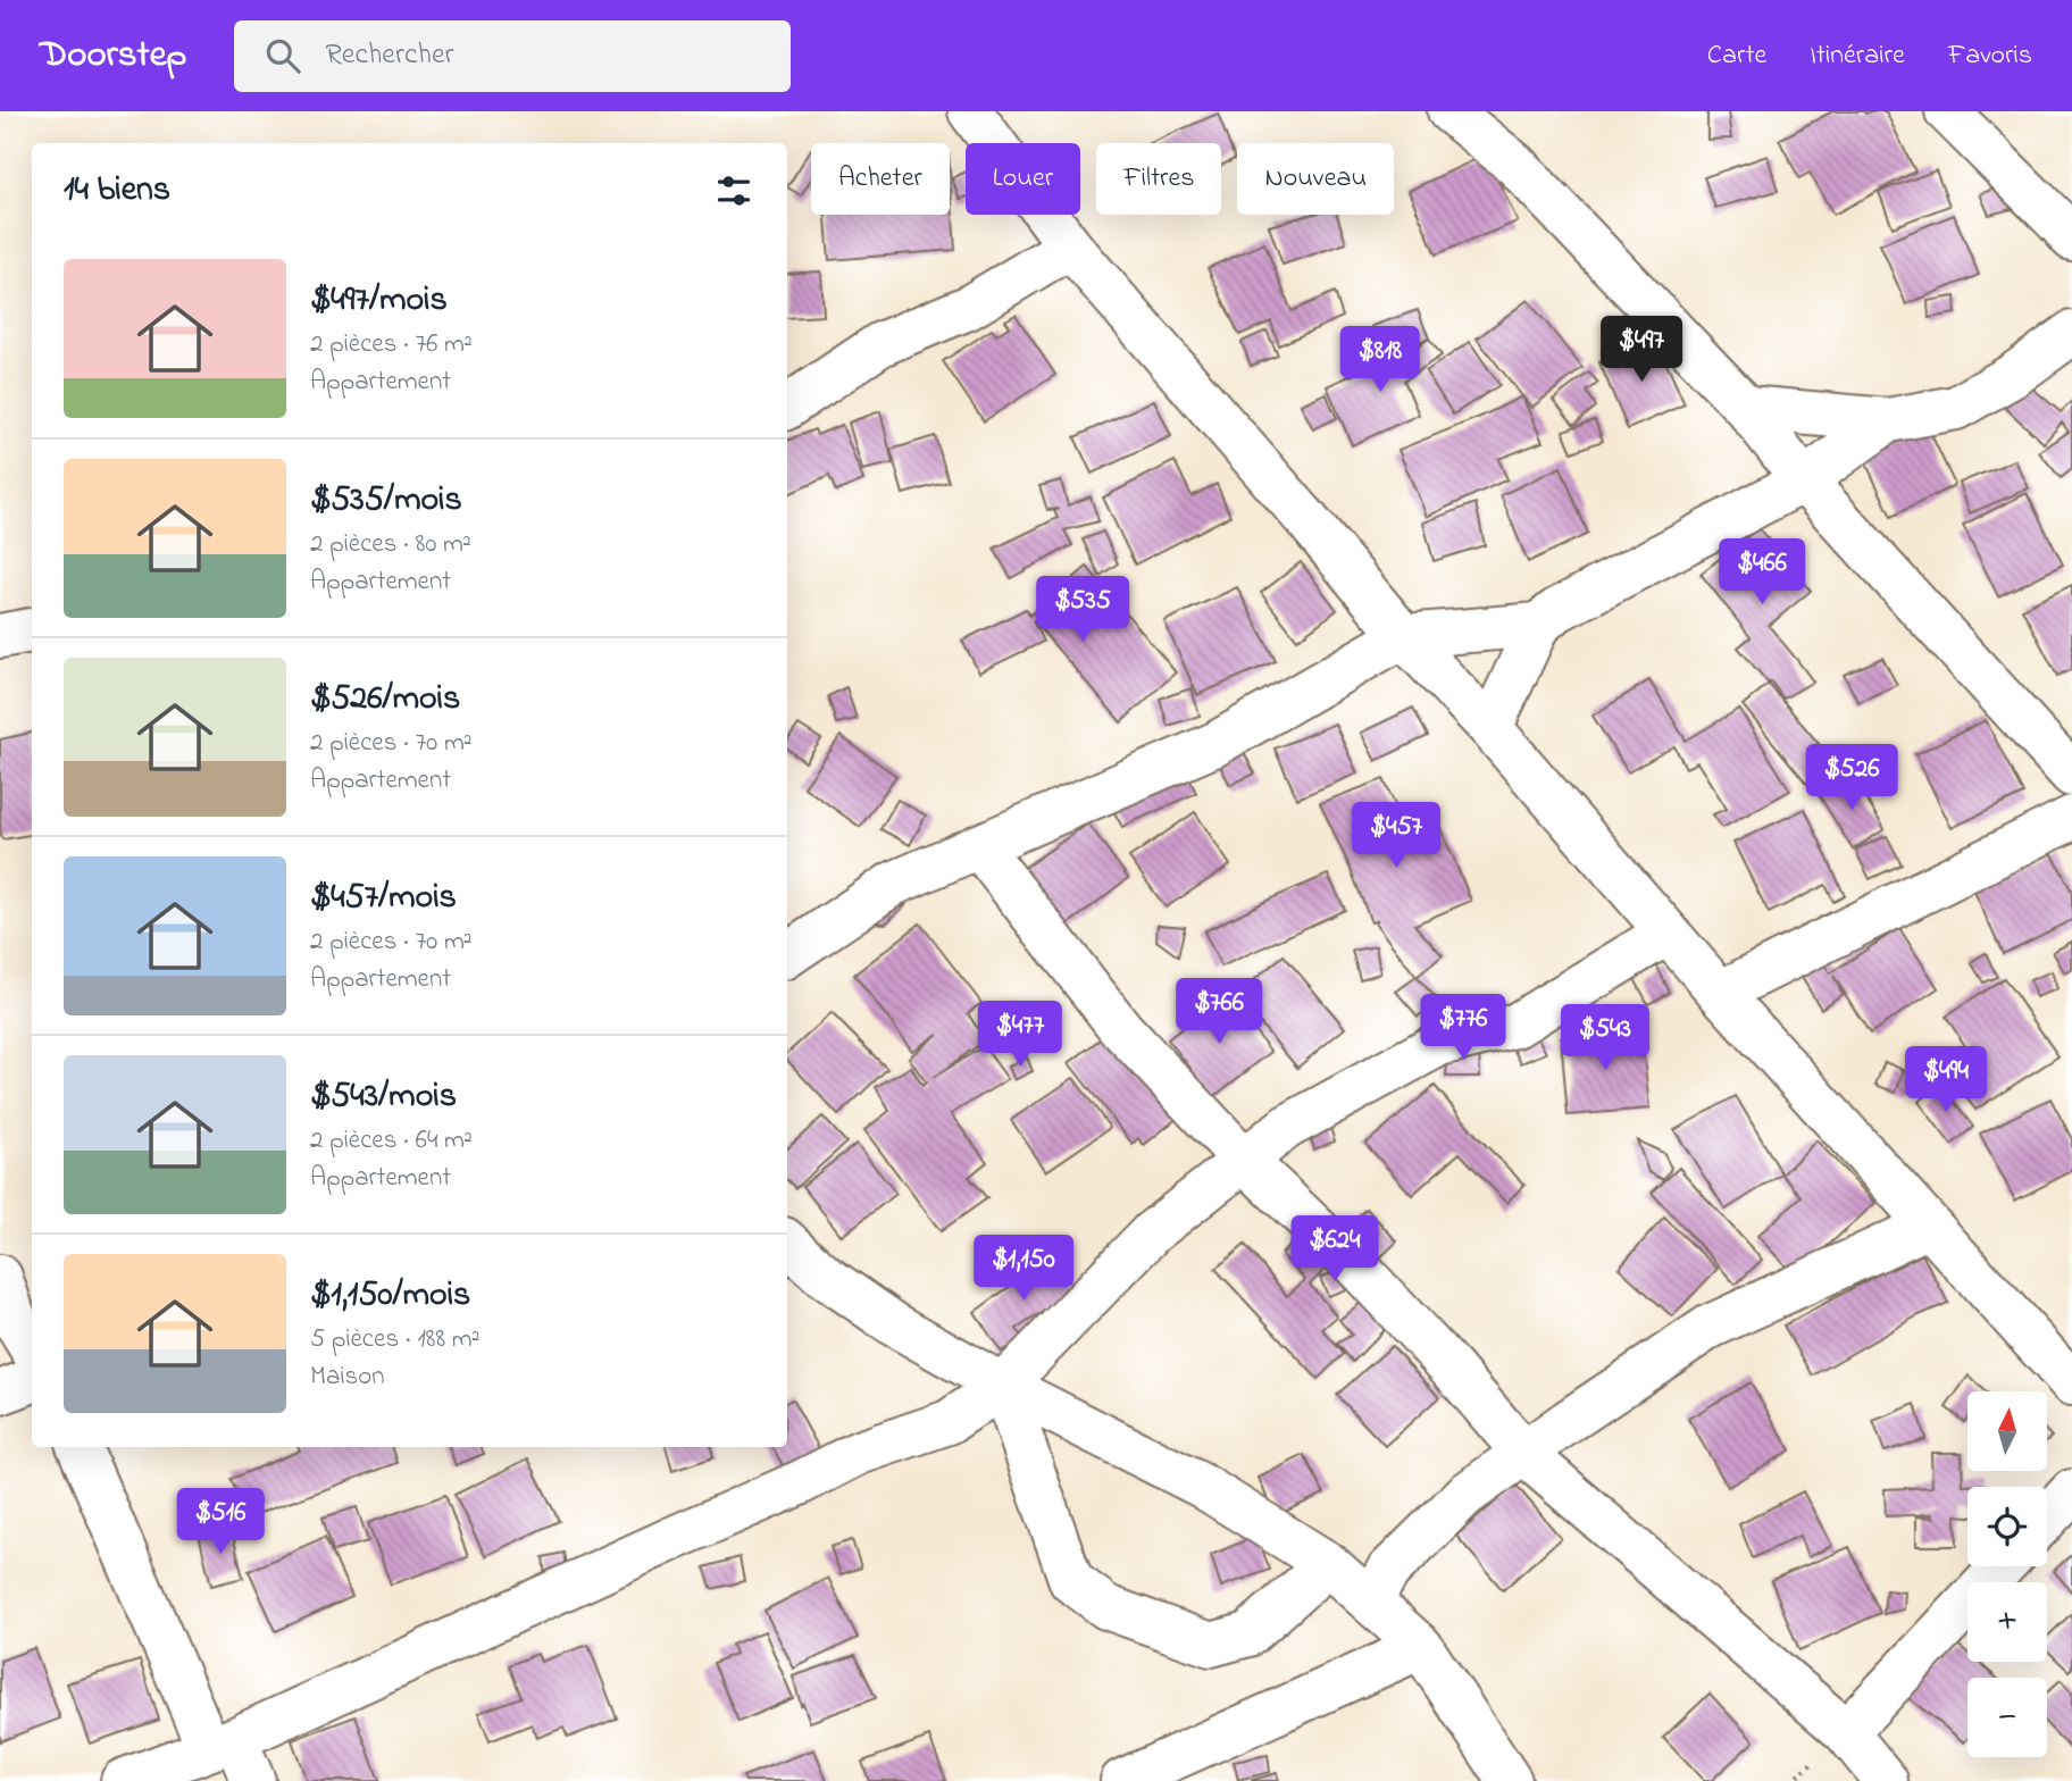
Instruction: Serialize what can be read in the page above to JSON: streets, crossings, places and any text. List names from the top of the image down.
{
  "north": "top",
  "page": {
    "header": "Doorstep",
    "search": "Rechercher",
    "nav": ["Carte", "Itinéraire", "Favoris"],
    "chip": [
      "Acheter",
      "Louer",
      "Filtres",
      "Nouveau"
    ],
    "heading": "14 biens",
    "list": [
      {
        "name": "$497/mois",
        "note": "2 pièces · 76 m² · Appartement"
      },
      {
        "name": "$535/mois",
        "note": "2 pièces · 80 m² · Appartement"
      },
      {
        "name": "$526/mois",
        "note": "2 pièces · 70 m² · Appartement"
      },
      {
        "name": "$457/mois",
        "note": "2 pièces · 70 m² · Appartement"
      },
      {
        "name": "$543/mois",
        "note": "2 pièces · 64 m² · Appartement"
      },
      {
        "name": "$1,150/mois",
        "note": "5 pièces · 188 m² · Maison"
      }
    ],
    "price": [
      "$497",
      "$818",
      "$466",
      "$535",
      "$526",
      "$457",
      "$766",
      "$776",
      "$477",
      "$543",
      "$494",
      "$624",
      "$1,150",
      "$516"
    ],
    "map_buttons": ["+", "−"]
  }
}
